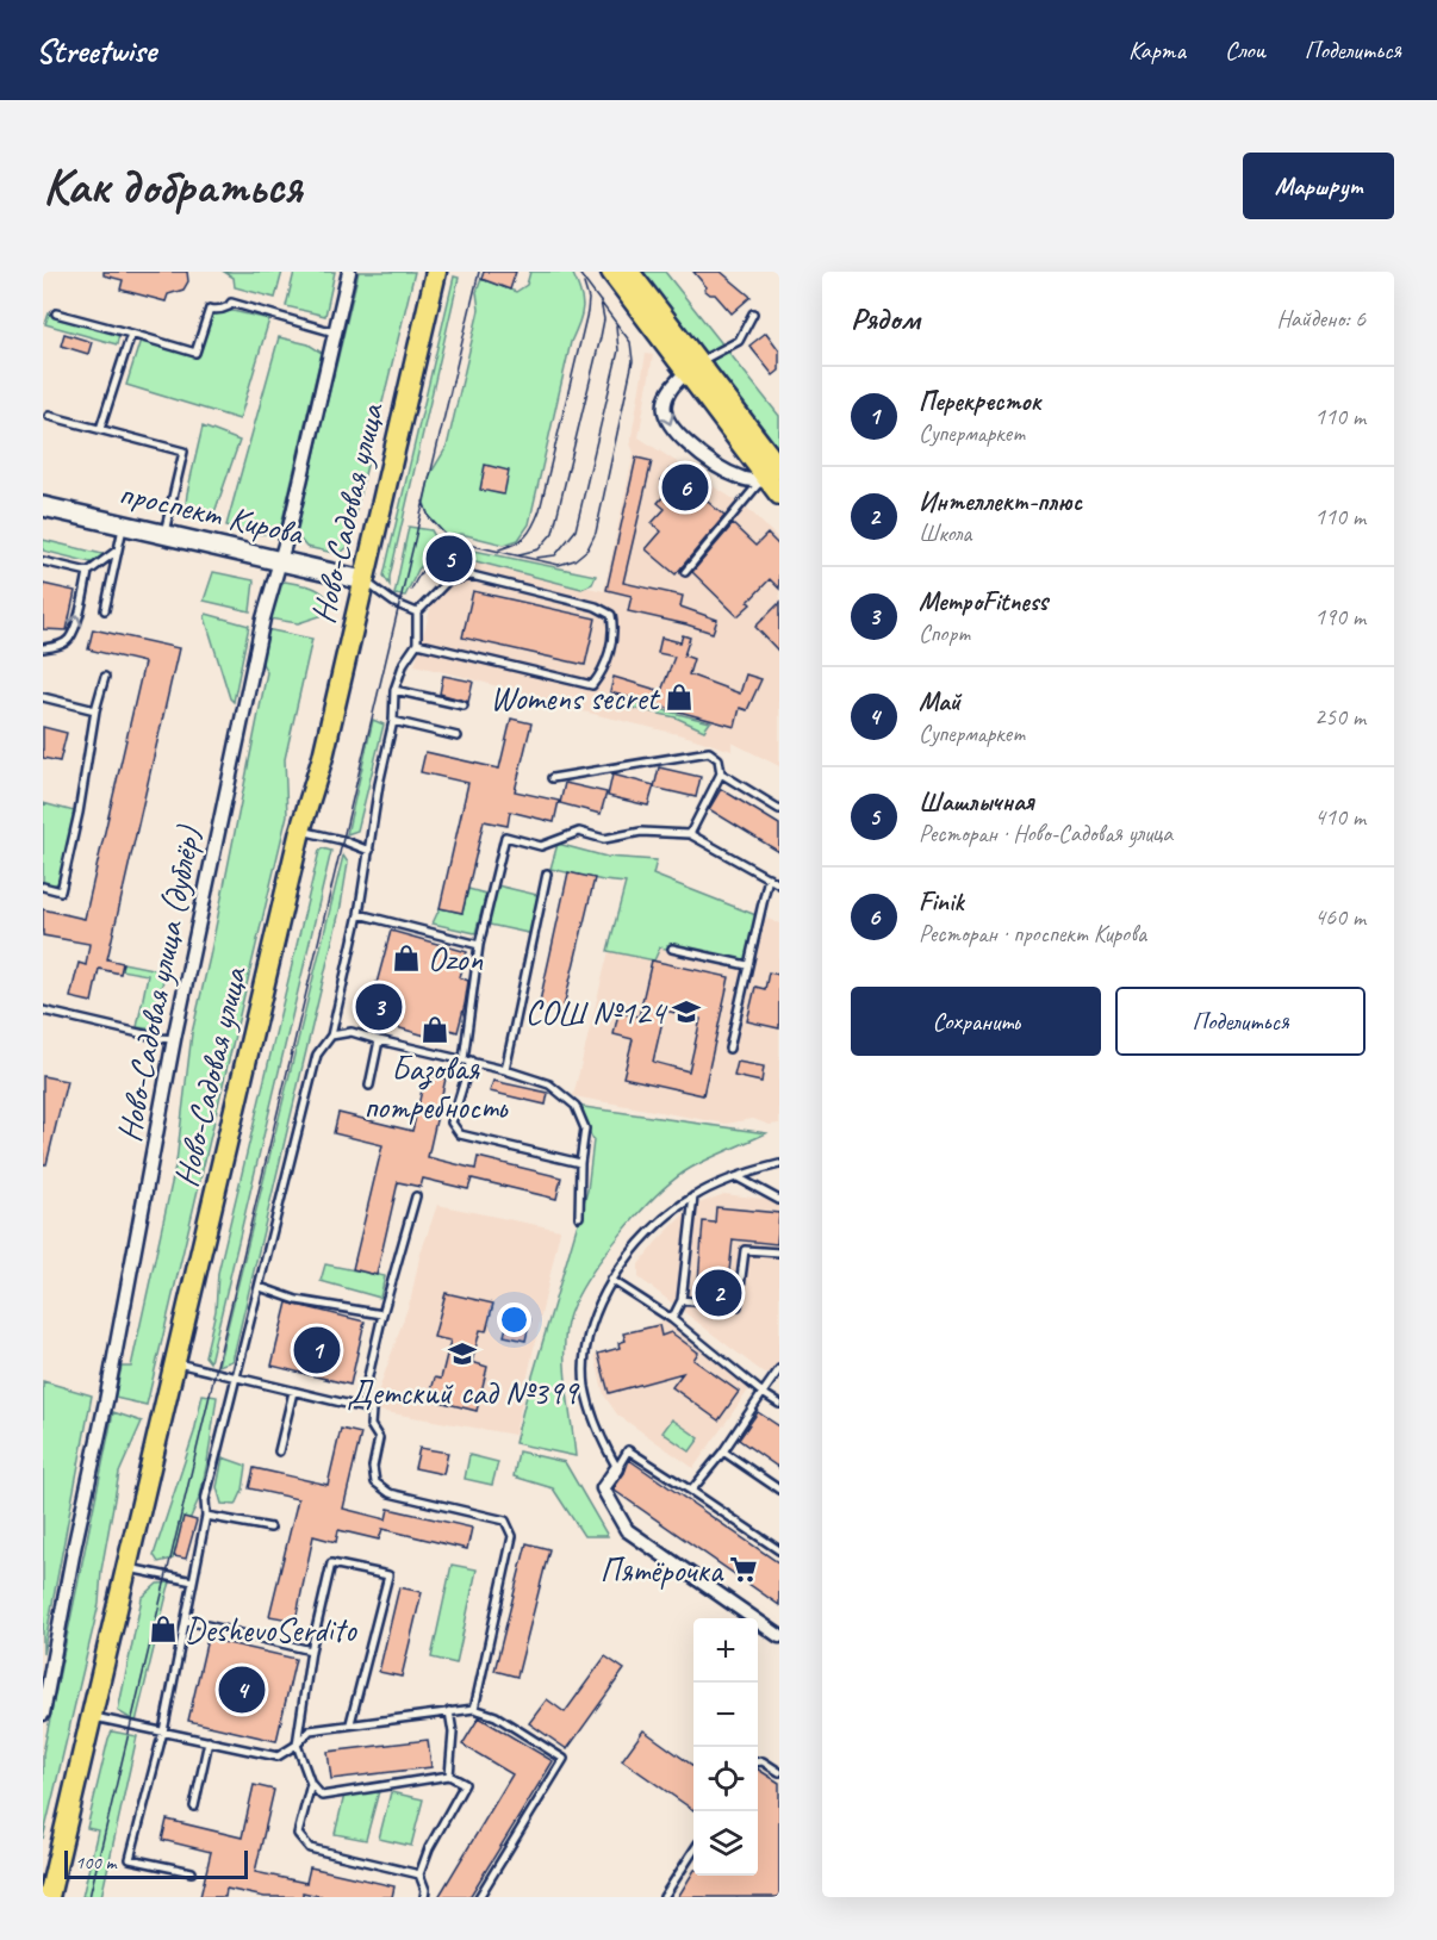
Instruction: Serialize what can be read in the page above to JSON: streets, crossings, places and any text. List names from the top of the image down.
{
  "streets": {
    "main road": ["Ново-Садовая улица"],
    "street": ["проспект Кирова", "Ново-Садовая улица (дублёр)"]
  },
  "crossings": [
    ["проспект Кирова", "Ново-Садовая улица"],
    ["проспект Кирова", "Ново-Садовая улица (дублёр)"]
  ],
  "places": {
    "shop": [
      "Womens secret",
      "Ozon",
      "Базовая потребность",
      "DeshevoSerdito"
    ],
    "school or university": ["СОШ №124", "Детский сад №399"],
    "supermarket": ["Пятёрочка"]
  },
  "scale_bar": "100 m",
  "page": {
    "header": "Streetwise",
    "nav": ["Карта", "Слои", "Поделиться"],
    "buttons": [
      "Маршрут",
      ["Сохранить", "Поделиться"]
    ],
    "title": "Как добраться",
    "heading": ["Рядом", "Найдено: 6"],
    "list": [
      {
        "mark": "1",
        "name": "Перекресток",
        "note": "Супермаркет",
        "value": "110 m"
      },
      {
        "mark": "2",
        "name": "Интеллект-плюс",
        "note": "Школа",
        "value": "110 m"
      },
      {
        "mark": "3",
        "name": "МетроFitness",
        "note": "Спорт",
        "value": "190 m"
      },
      {
        "mark": "4",
        "name": "Май",
        "note": "Супермаркет",
        "value": "250 m"
      },
      {
        "mark": "5",
        "name": "Шашлычная",
        "note": "Ресторан · Ново-Садовая улица",
        "value": "410 m"
      },
      {
        "mark": "6",
        "name": "Finik",
        "note": "Ресторан · проспект Кирова",
        "value": "460 m"
      }
    ],
    "pins": [
      "6",
      "5",
      "3",
      "2",
      "1",
      "4"
    ],
    "map_buttons": ["+", "−"],
    "scale": "100 m"
  }
}
